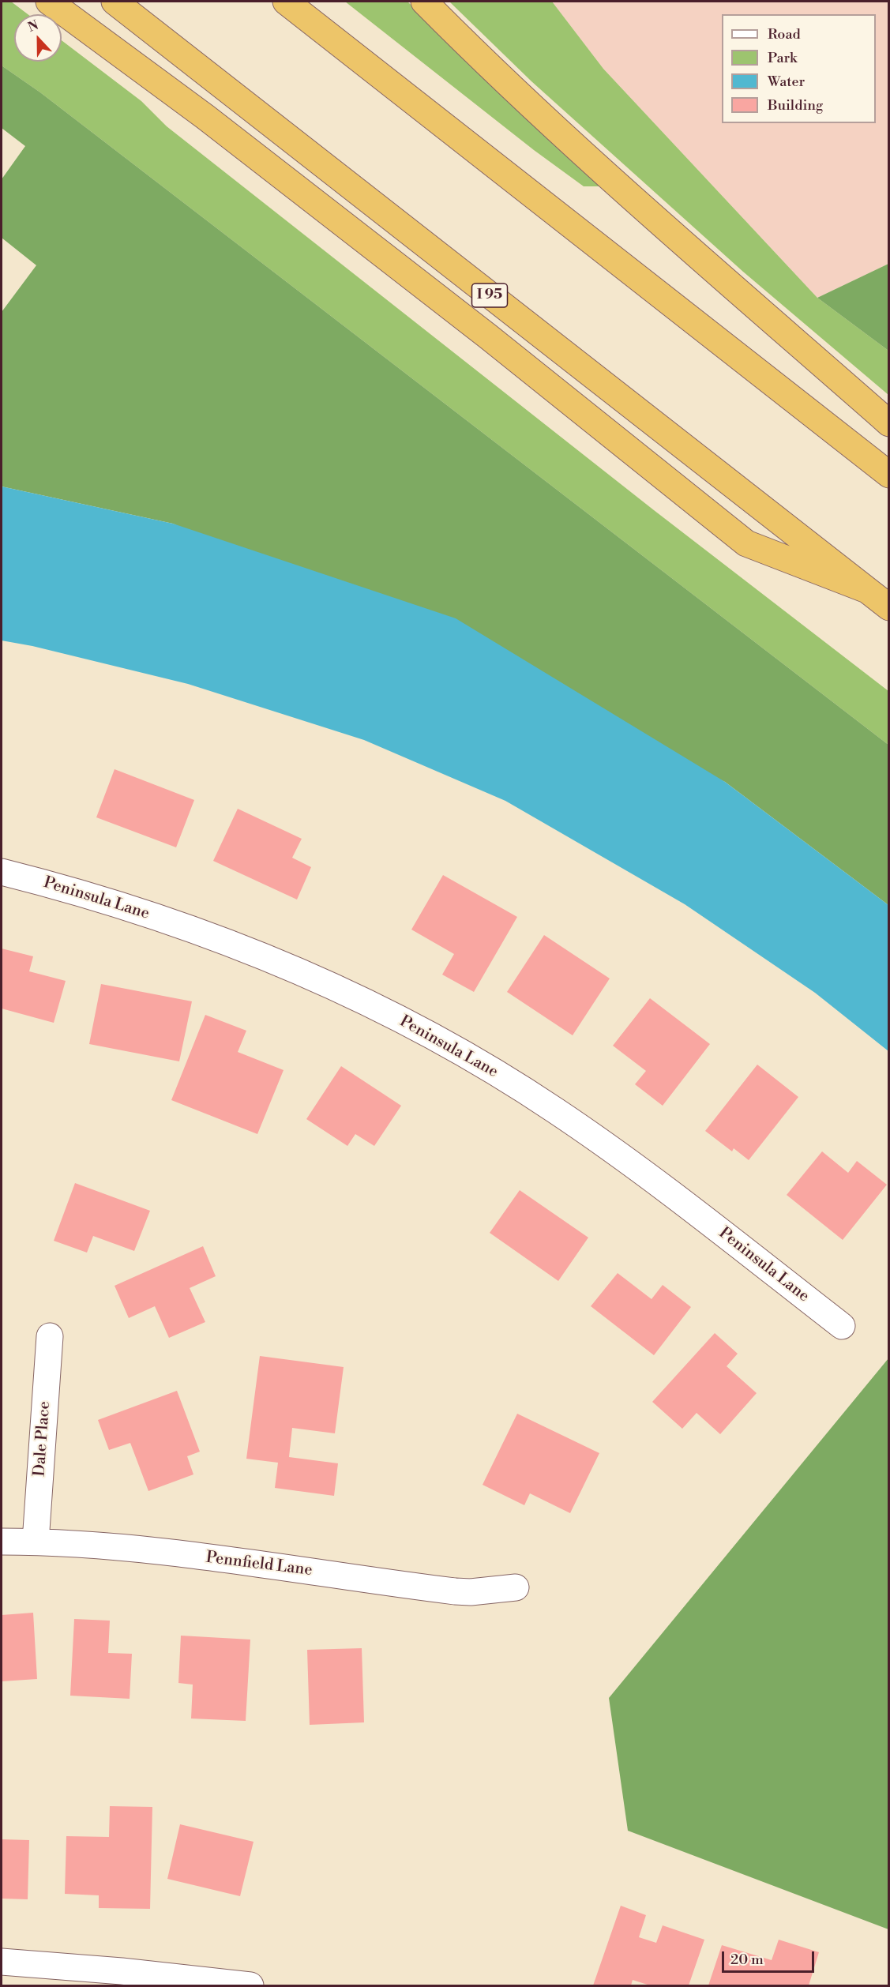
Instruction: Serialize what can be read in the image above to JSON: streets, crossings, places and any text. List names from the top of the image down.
{
  "streets": {
    "highway": ["I 95"],
    "street": ["Peninsula Lane", "Dale Place", "Pennfield Lane"]
  },
  "crossings": [
    ["Dale Place", "Pennfield Lane"]
  ],
  "legend": [
    "Road",
    "Park",
    "Water",
    "Building"
  ],
  "scale_bar": "20 m",
  "north": "top"
}
